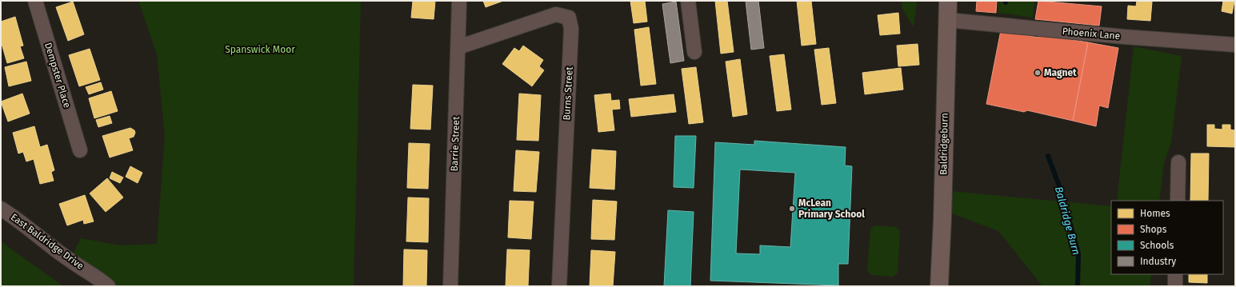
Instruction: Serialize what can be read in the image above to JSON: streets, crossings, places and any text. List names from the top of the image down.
{
  "streets": {
    "main road": ["Baldridgeburn"],
    "street": [
      "Phoenix Lane",
      "Dempster Place",
      "Burns Street",
      "Barrie Street",
      "East Baldridge Drive"
    ]
  },
  "crossings": [
    ["Phoenix Lane", "Baldridgeburn"],
    ["Burns Street", "Barrie Street"]
  ],
  "water": ["Baldridge Burn"],
  "parks": ["Spanswick Moor"],
  "places": ["Magnet", "McLean Primary School"],
  "legend": [
    "Homes",
    "Shops",
    "Schools",
    "Industry"
  ]
}
